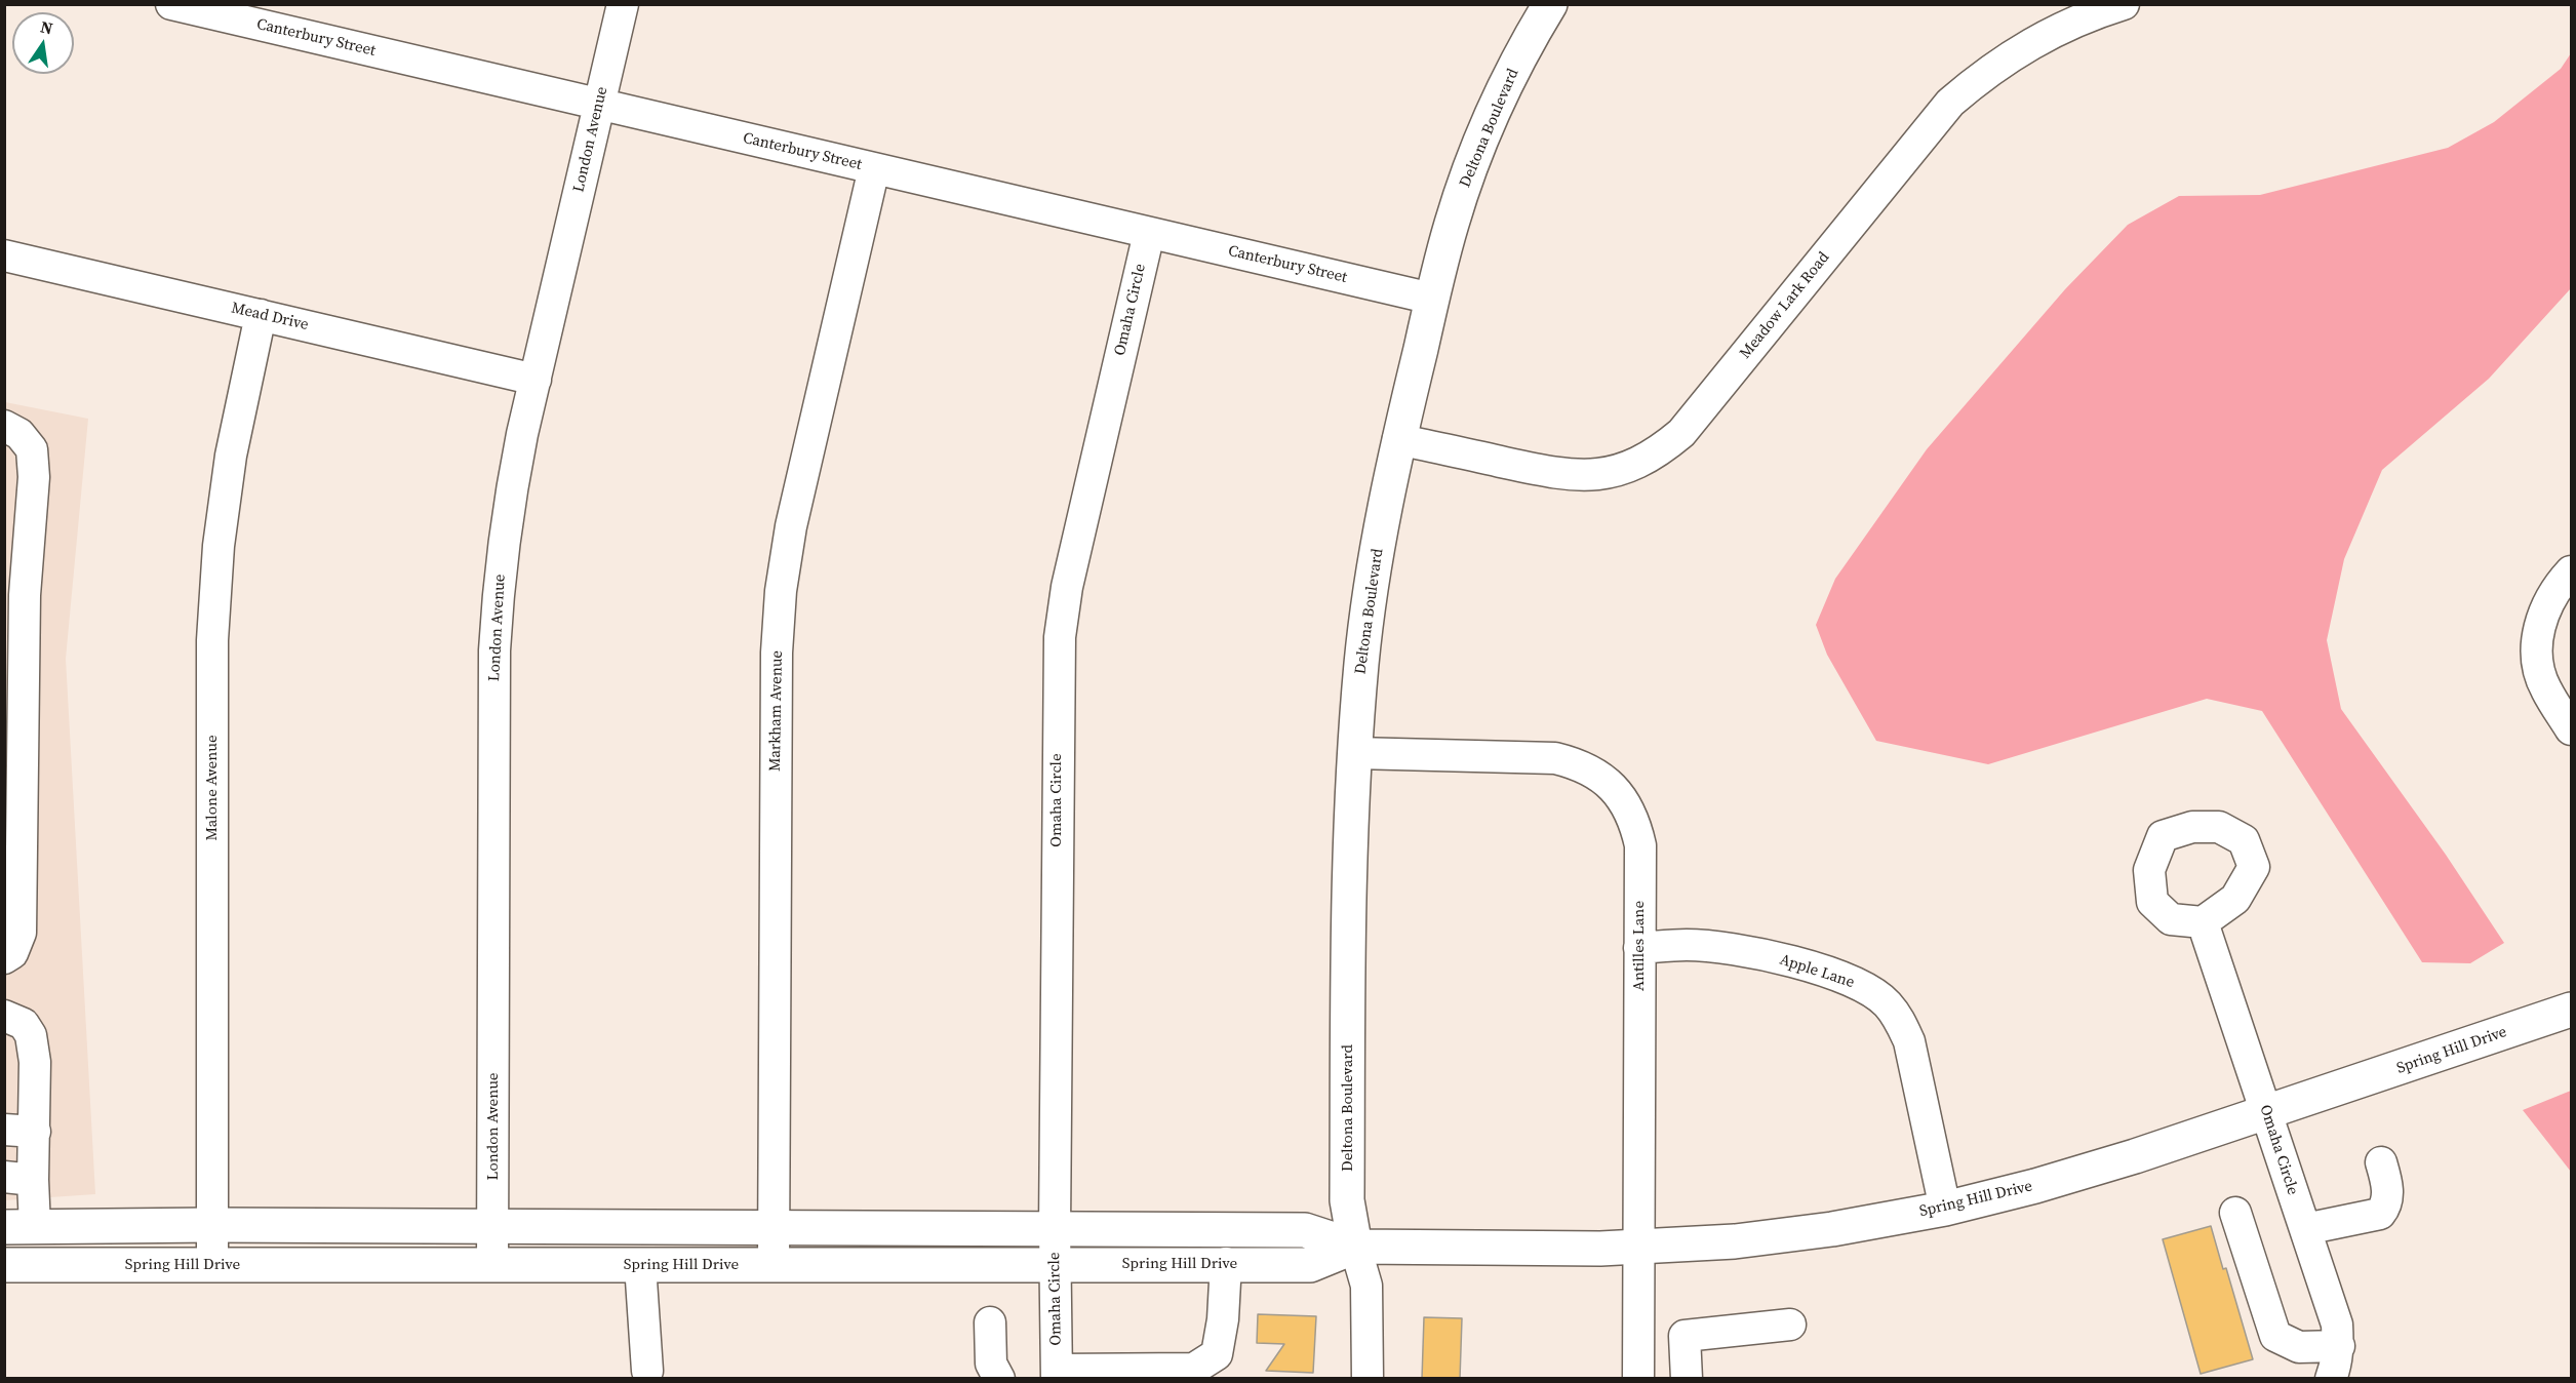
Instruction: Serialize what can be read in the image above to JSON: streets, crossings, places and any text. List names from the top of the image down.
{
  "streets": {
    "main road": ["Deltona Boulevard", "Spring Hill Drive"],
    "street": [
      "Canterbury Street",
      "London Avenue",
      "Meadow Lark Road",
      "Omaha Circle",
      "Mead Drive",
      "Markham Avenue",
      "Malone Avenue",
      "Antilles Lane",
      "Apple Lane"
    ]
  },
  "crossings": [
    ["Canterbury Street", "Deltona Boulevard"],
    ["Canterbury Street", "London Avenue"],
    ["Canterbury Street", "Omaha Circle"],
    ["Canterbury Street", "Markham Avenue"],
    ["Deltona Boulevard", "Meadow Lark Road"],
    ["Deltona Boulevard", "Antilles Lane"],
    ["Deltona Boulevard", "Spring Hill Drive"],
    ["London Avenue", "Mead Drive"],
    ["London Avenue", "Spring Hill Drive"],
    ["Omaha Circle", "Spring Hill Drive"],
    ["Mead Drive", "Malone Avenue"],
    ["Markham Avenue", "Spring Hill Drive"],
    ["Malone Avenue", "Spring Hill Drive"],
    ["Antilles Lane", "Apple Lane"],
    ["Antilles Lane", "Spring Hill Drive"],
    ["Apple Lane", "Spring Hill Drive"]
  ],
  "north": "top"
}
